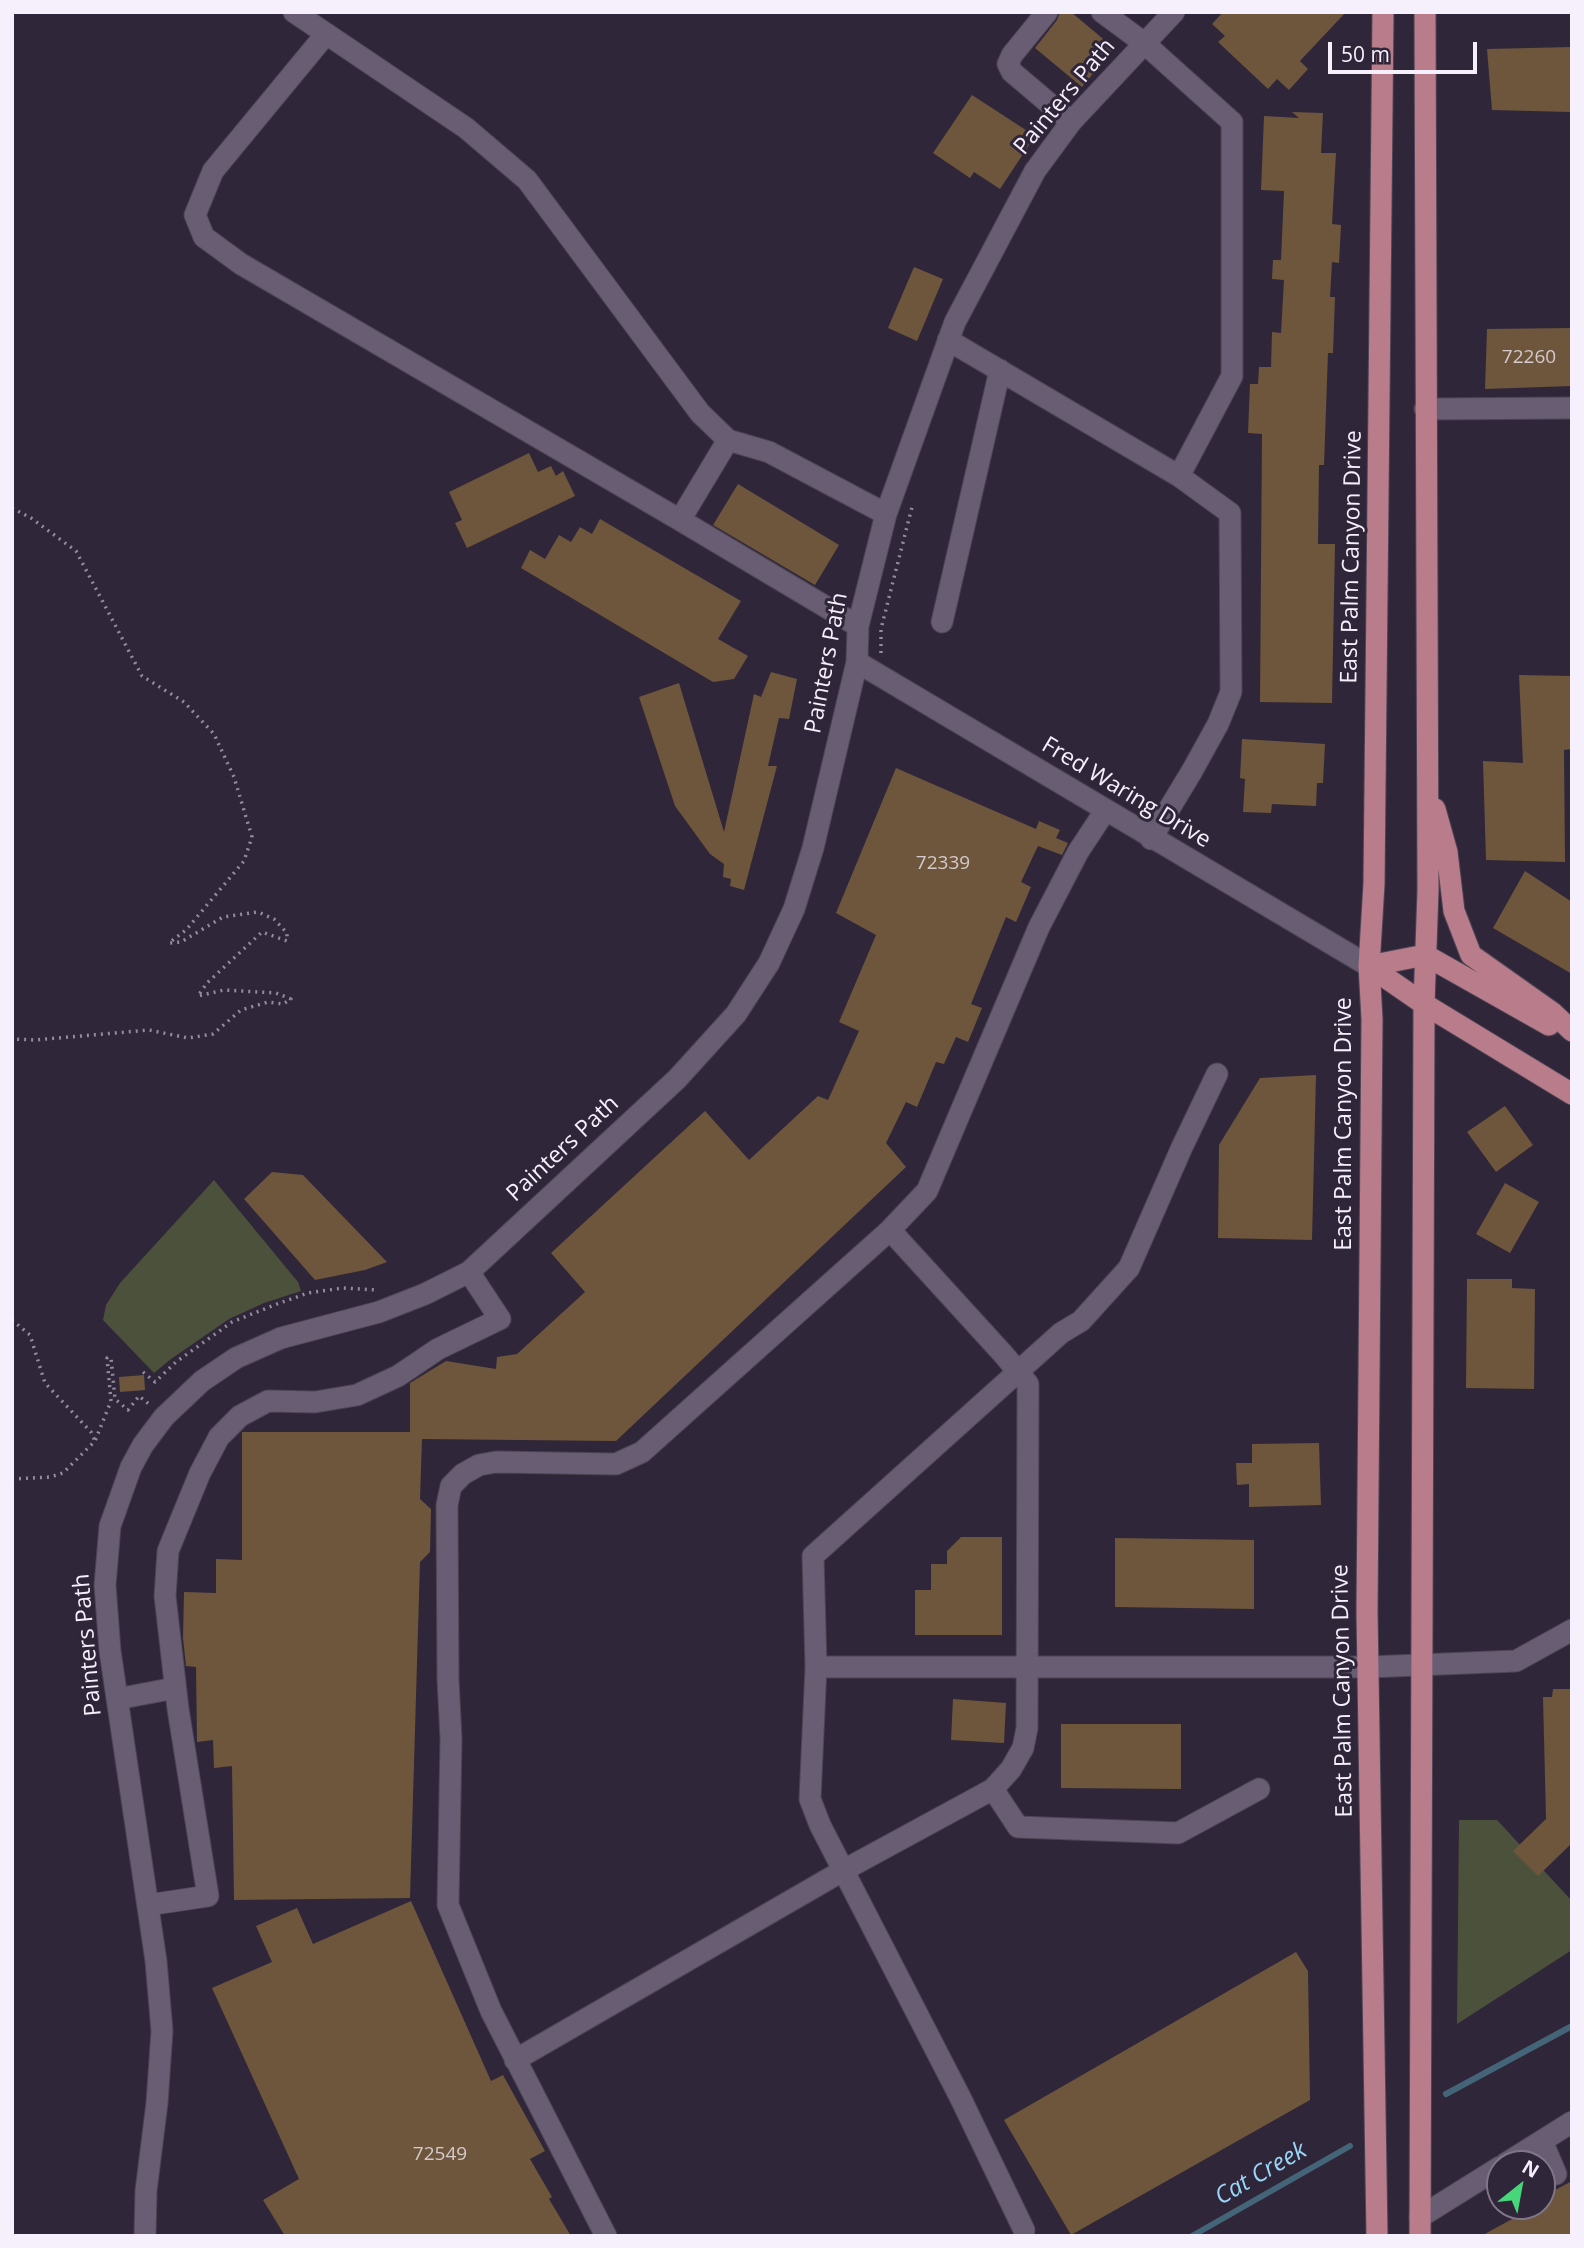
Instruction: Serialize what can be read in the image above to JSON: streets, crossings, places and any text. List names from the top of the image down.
{
  "streets": {
    "main road": ["East Palm Canyon Drive", "Fred Waring Drive"],
    "street": ["Painters Path"]
  },
  "crossings": [
    ["Painters Path", "Fred Waring Drive"],
    ["East Palm Canyon Drive", "Fred Waring Drive"]
  ],
  "water": ["Cat Creek"],
  "house_numbers": ["72260", "72339", "72549"],
  "scale_bar": "50 m",
  "north": "top right"
}
